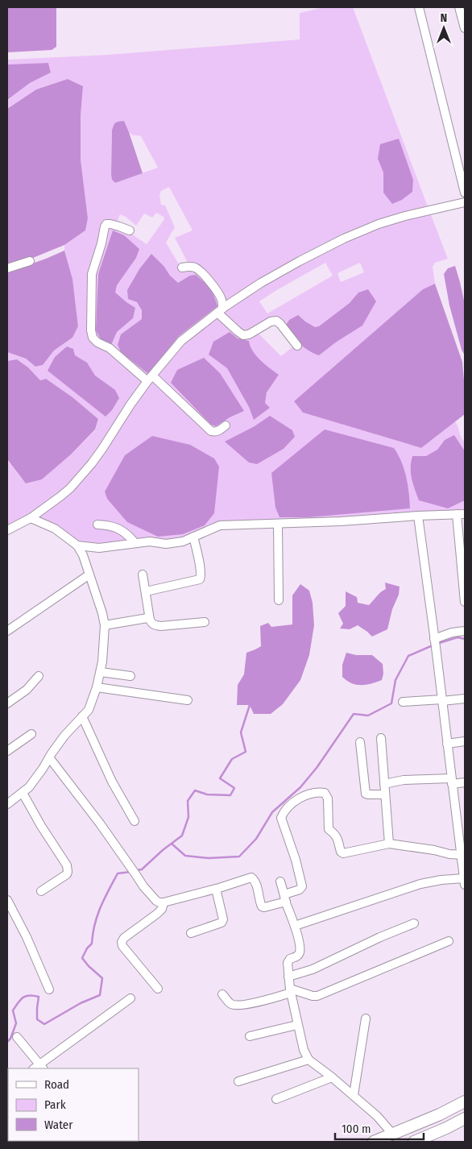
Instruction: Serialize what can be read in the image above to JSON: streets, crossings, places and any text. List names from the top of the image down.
{
  "legend": ["Road", "Park", "Water"],
  "scale_bar": "100 m",
  "north": "top"
}
